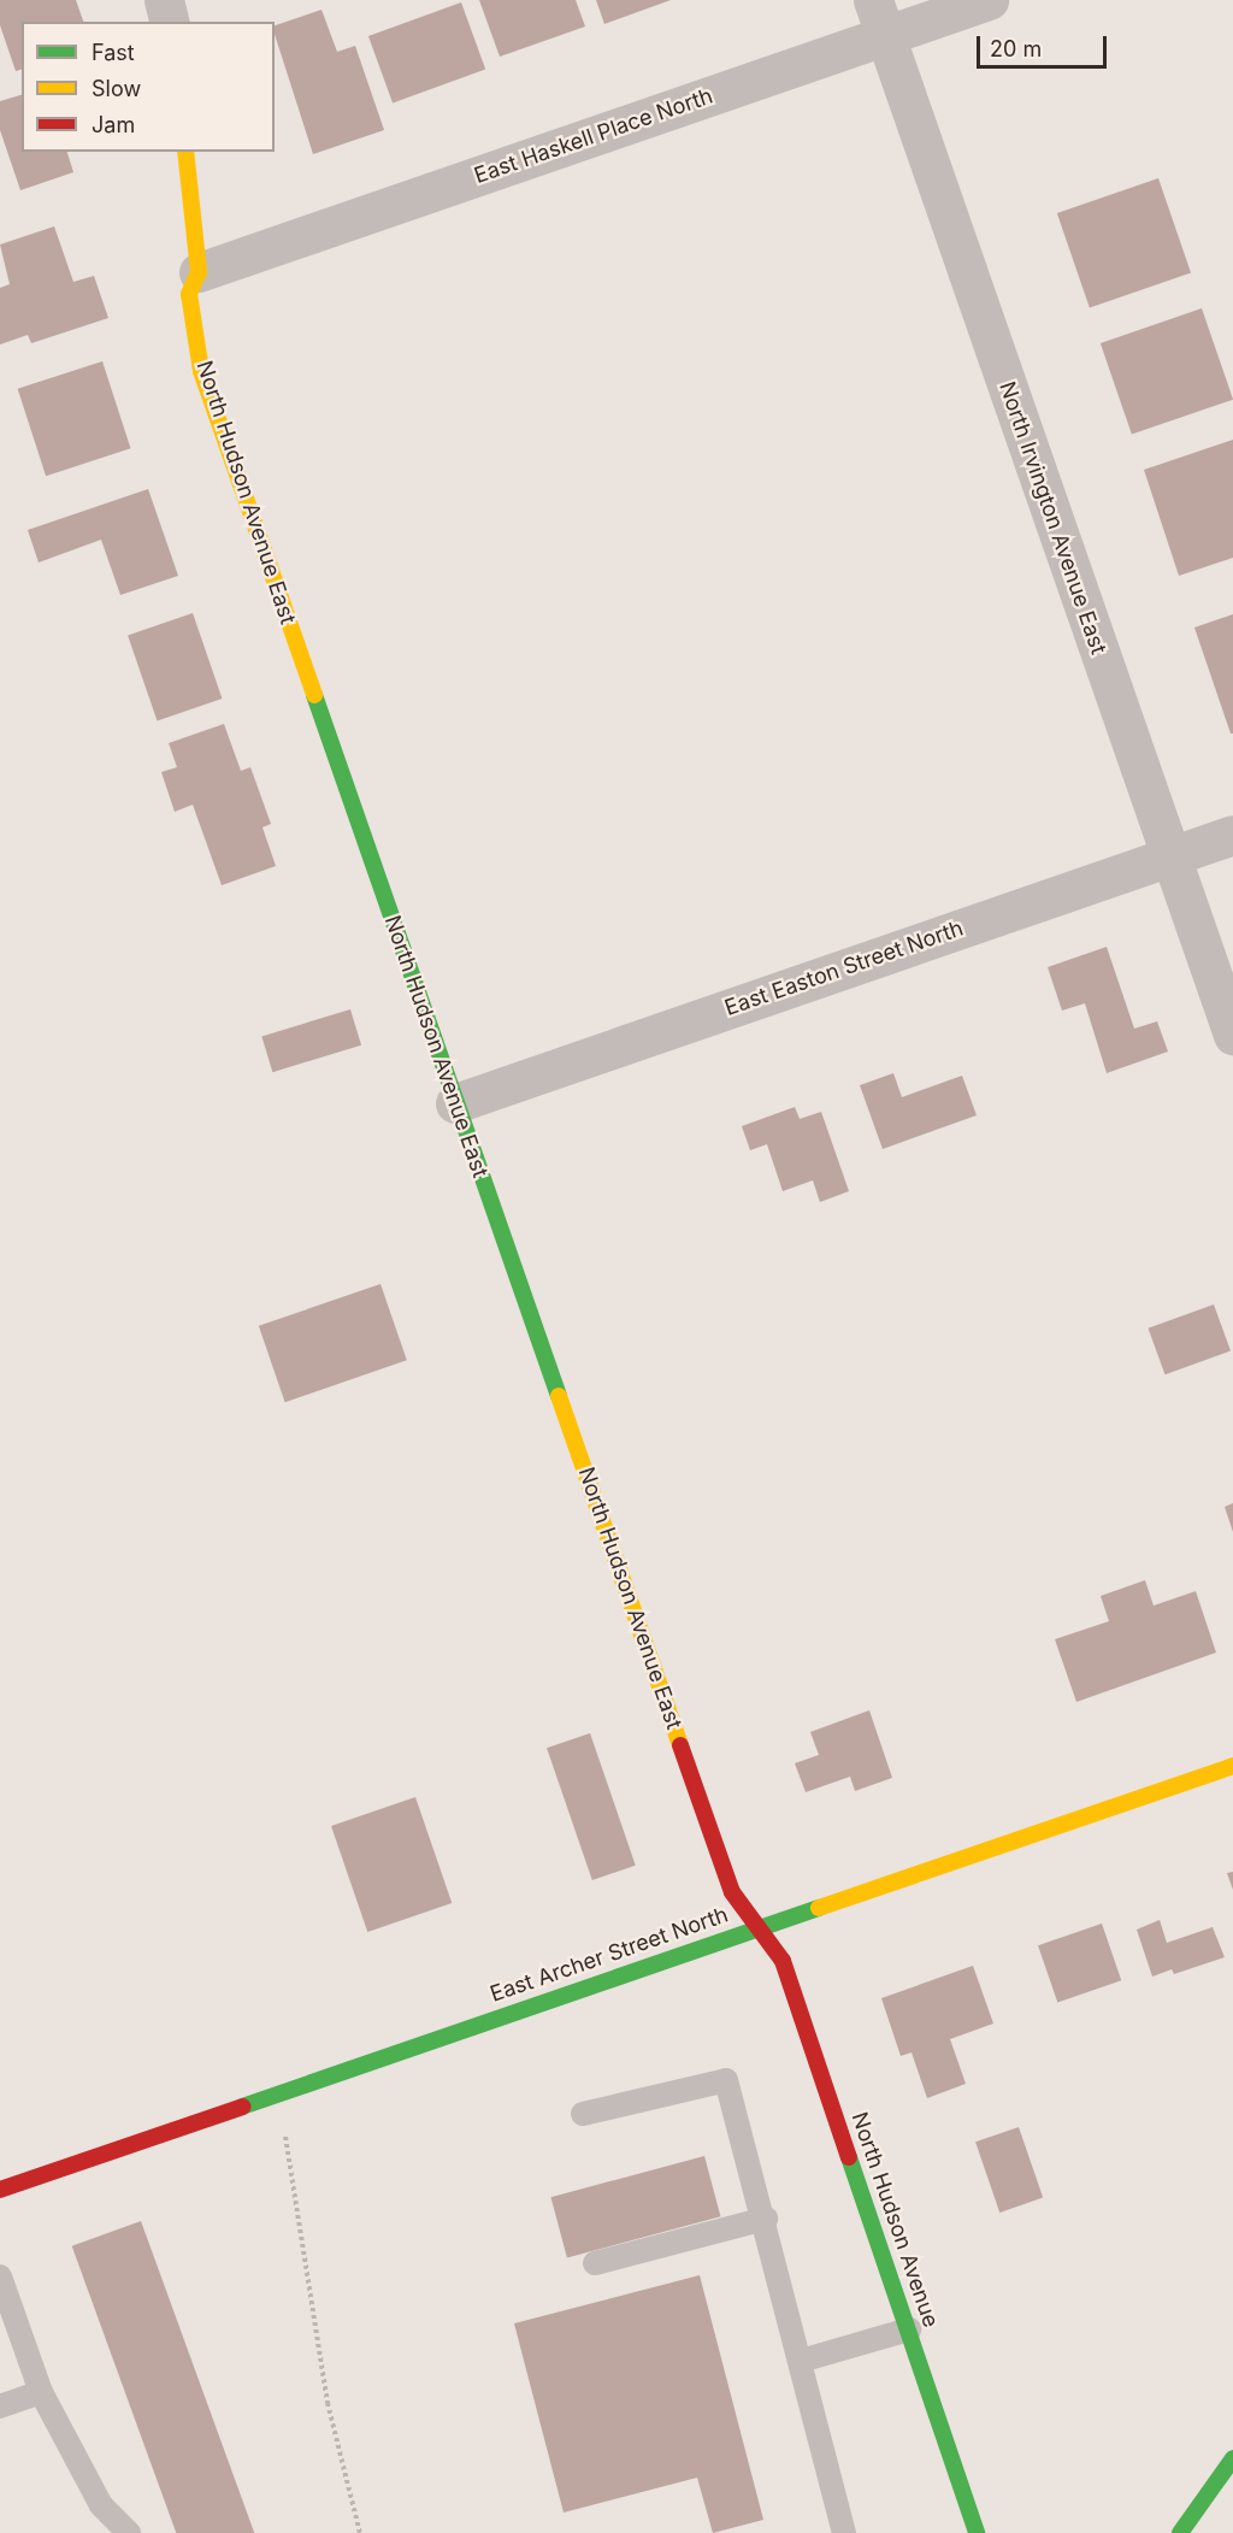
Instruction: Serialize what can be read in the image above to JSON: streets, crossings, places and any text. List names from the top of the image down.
{
  "streets": {
    "main road": ["North Hudson Avenue East", "East Archer Street North", "North Hudson Avenue"],
    "street": ["East Haskell Place North", "North Irvington Avenue East", "East Easton Street North"]
  },
  "crossings": [
    ["East Haskell Place North", "North Hudson Avenue East"],
    ["East Haskell Place North", "North Irvington Avenue East"],
    ["North Hudson Avenue East", "East Easton Street North"],
    ["North Hudson Avenue East", "East Archer Street North"],
    ["North Hudson Avenue East", "North Hudson Avenue"],
    ["North Irvington Avenue East", "East Easton Street North"],
    ["East Archer Street North", "North Hudson Avenue"]
  ],
  "legend": ["Fast", "Slow", "Jam"],
  "scale_bar": "20 m"
}
